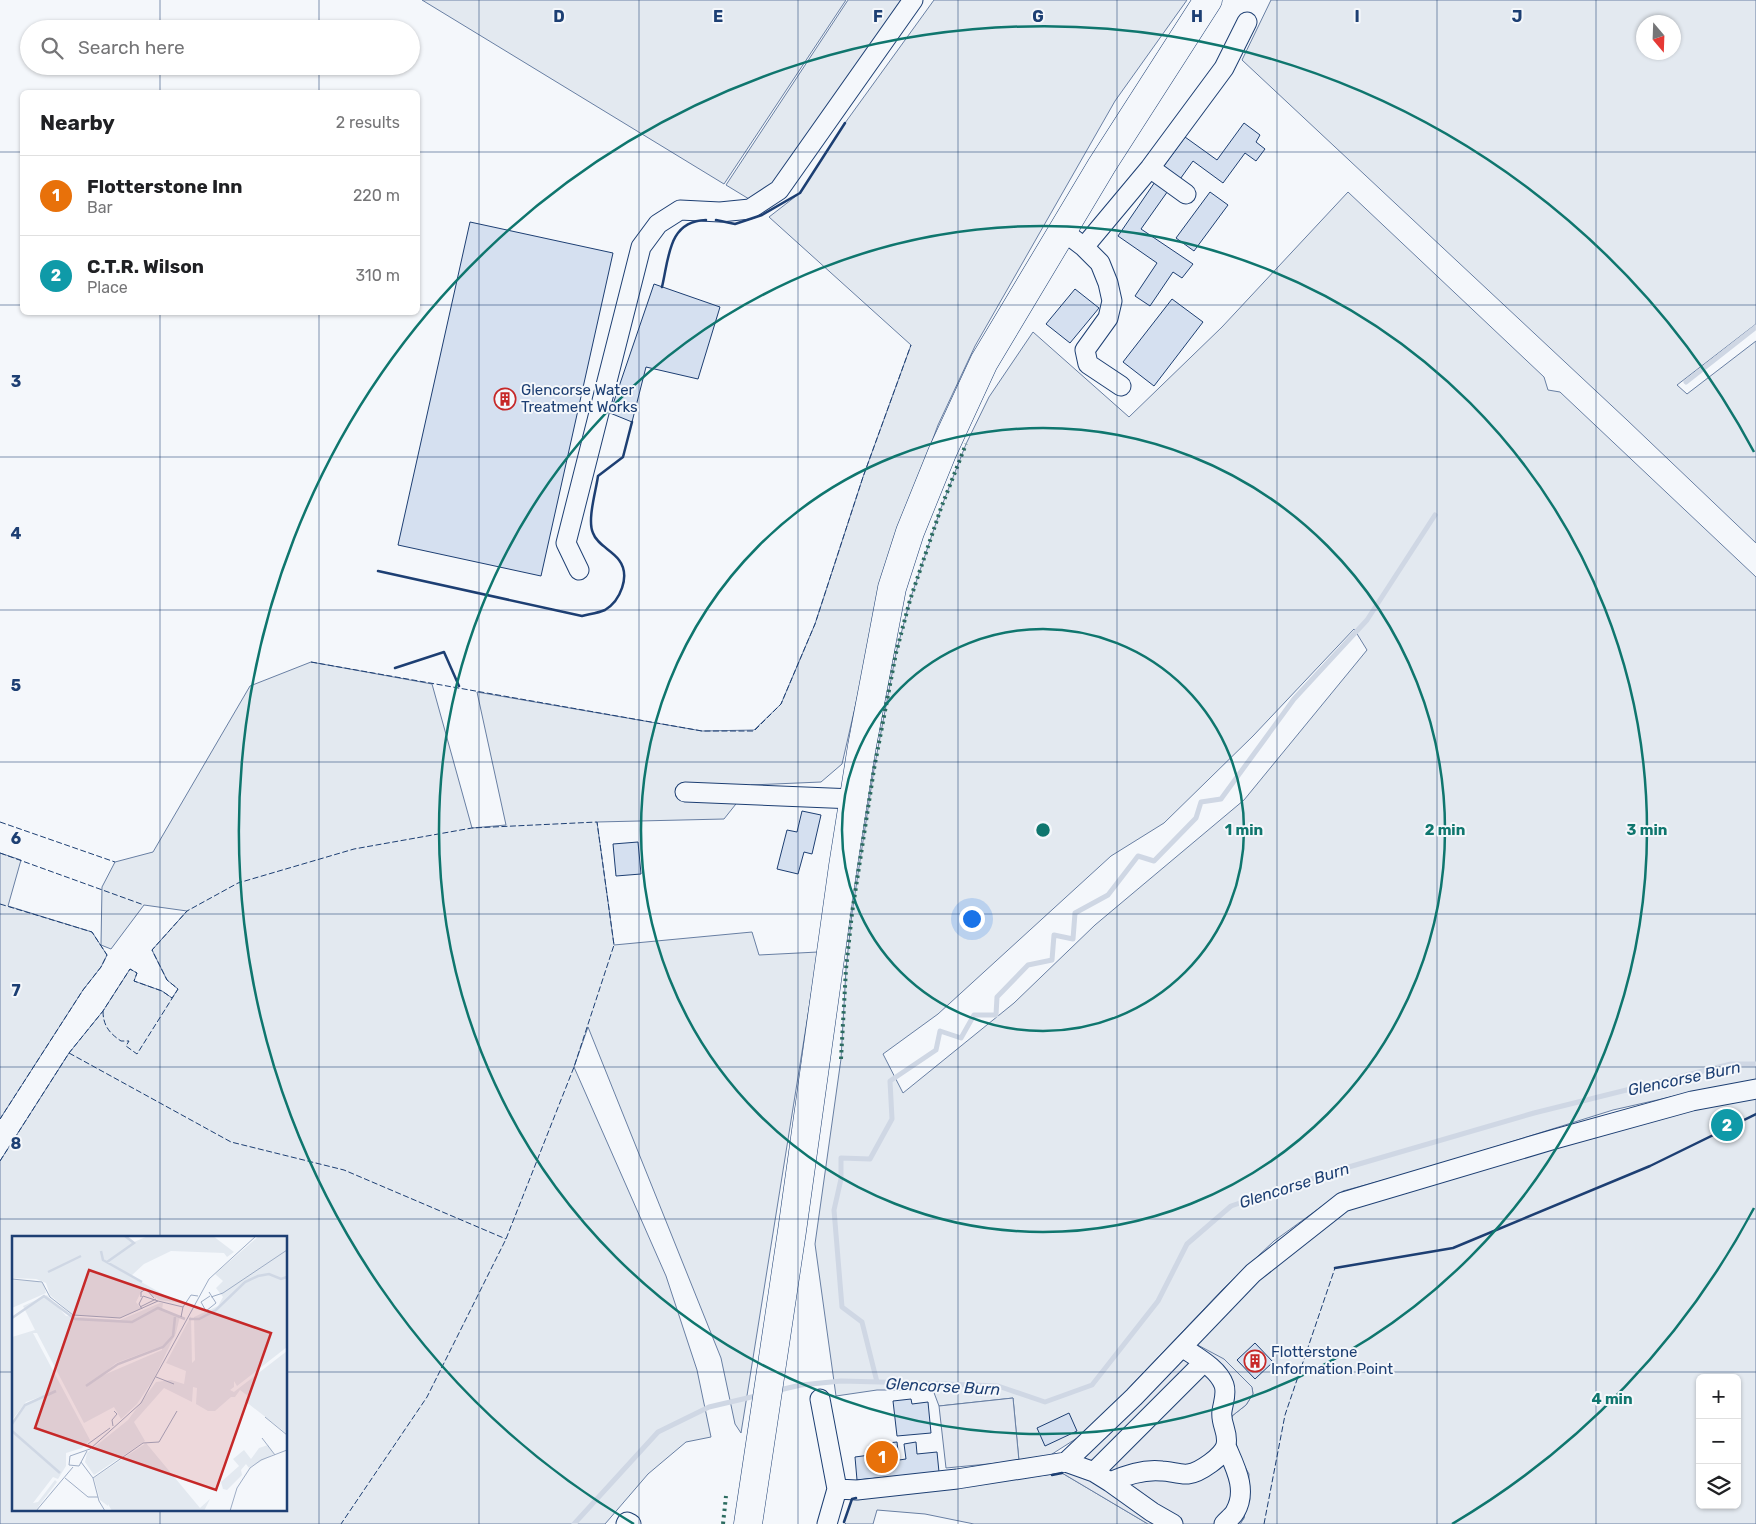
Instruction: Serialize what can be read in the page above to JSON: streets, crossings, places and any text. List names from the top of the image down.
{
  "water": ["Glencorse Burn"],
  "places": {
    "building": ["Glencorse Water Treatment Works", "Flotterstone Information Point"]
  },
  "north": "bottom",
  "page": {
    "search": "Search here",
    "heading": ["Nearby", "2 results"],
    "list": [
      {
        "mark": "1",
        "name": "Flotterstone Inn",
        "note": "Bar",
        "value": "220 m"
      },
      {
        "mark": "2",
        "name": "C.T.R. Wilson",
        "note": "Place",
        "value": "310 m"
      }
    ],
    "pins": ["2", "1"],
    "map_buttons": ["+", "−"]
  },
  "grid": {
    "columns": [
      "D",
      "E",
      "F",
      "G",
      "H",
      "I",
      "J"
    ],
    "rows": [
      "3",
      "4",
      "5",
      "6",
      "7",
      "8"
    ]
  },
  "rings": [
    "1 min",
    "2 min",
    "3 min",
    "4 min"
  ]
}
